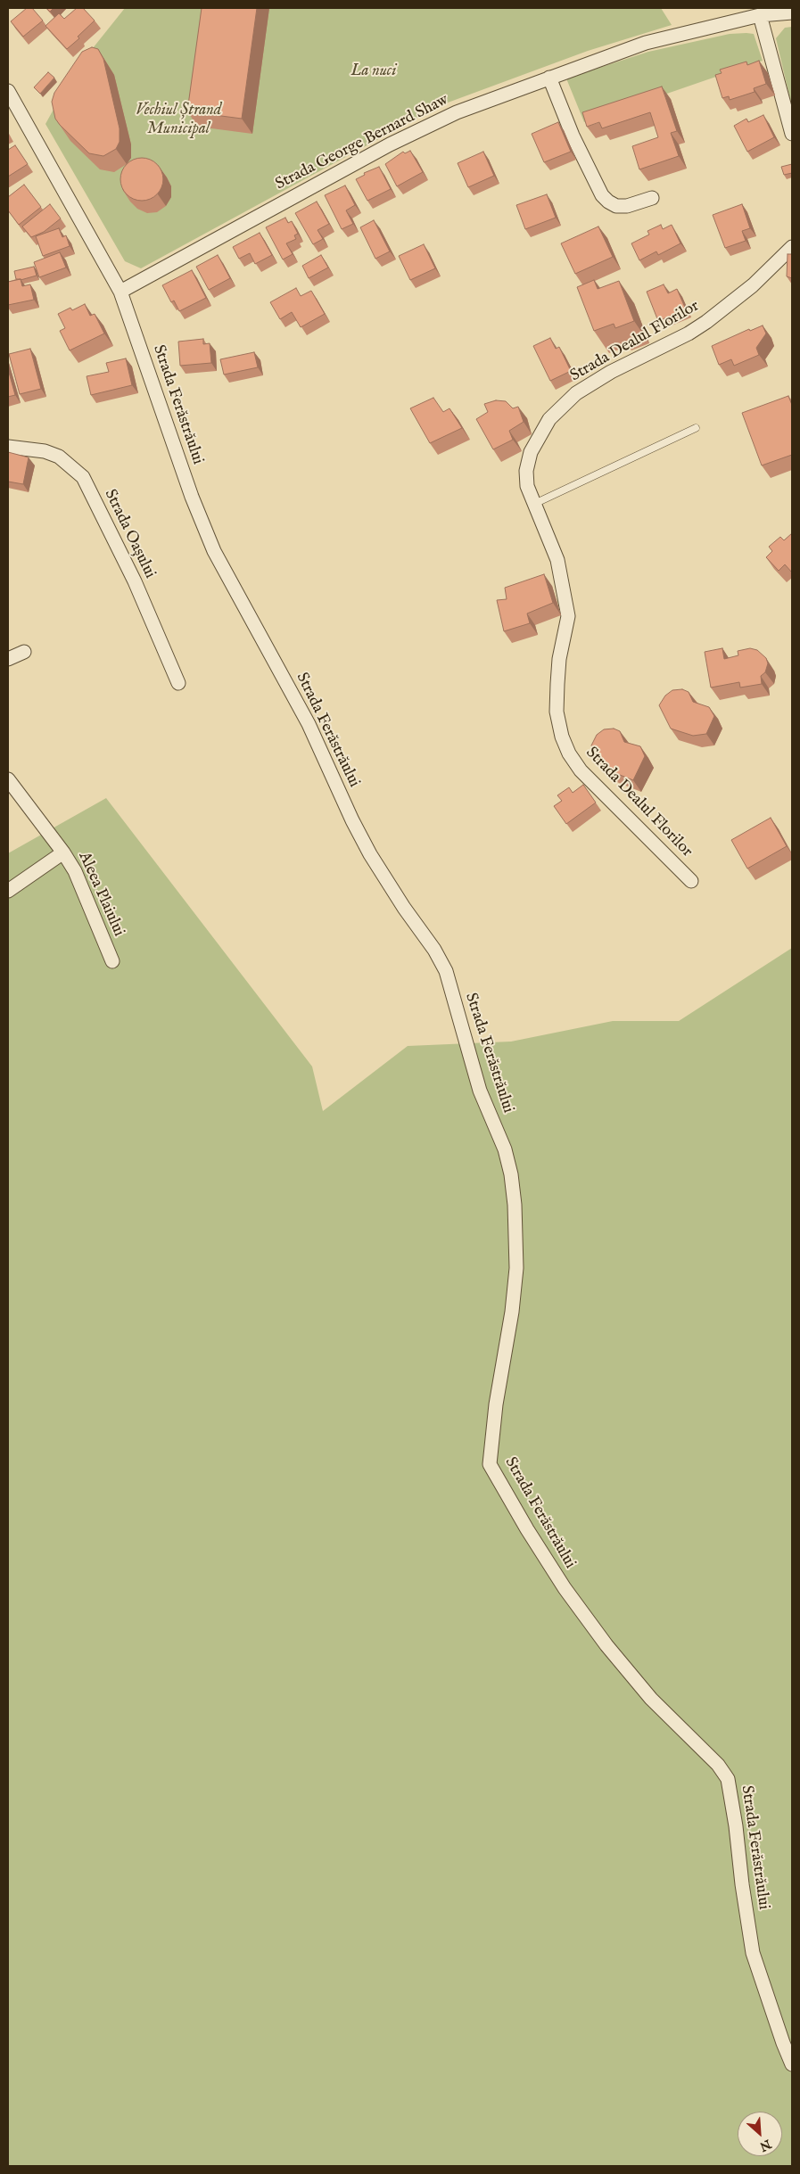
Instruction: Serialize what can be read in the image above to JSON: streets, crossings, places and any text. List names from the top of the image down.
{
  "streets": {
    "street": [
      "Strada George Bernard Shaw",
      "Strada Dealul Florilor",
      "Strada Ferăstrăului",
      "Strada Oașului",
      "Aleea Plaiului"
    ]
  },
  "crossings": [
    ["Strada George Bernard Shaw", "Strada Ferăstrăului"]
  ],
  "parks": ["La nuci", "Vechiul Ștrand Municipal"],
  "north": "bottom right"
}
